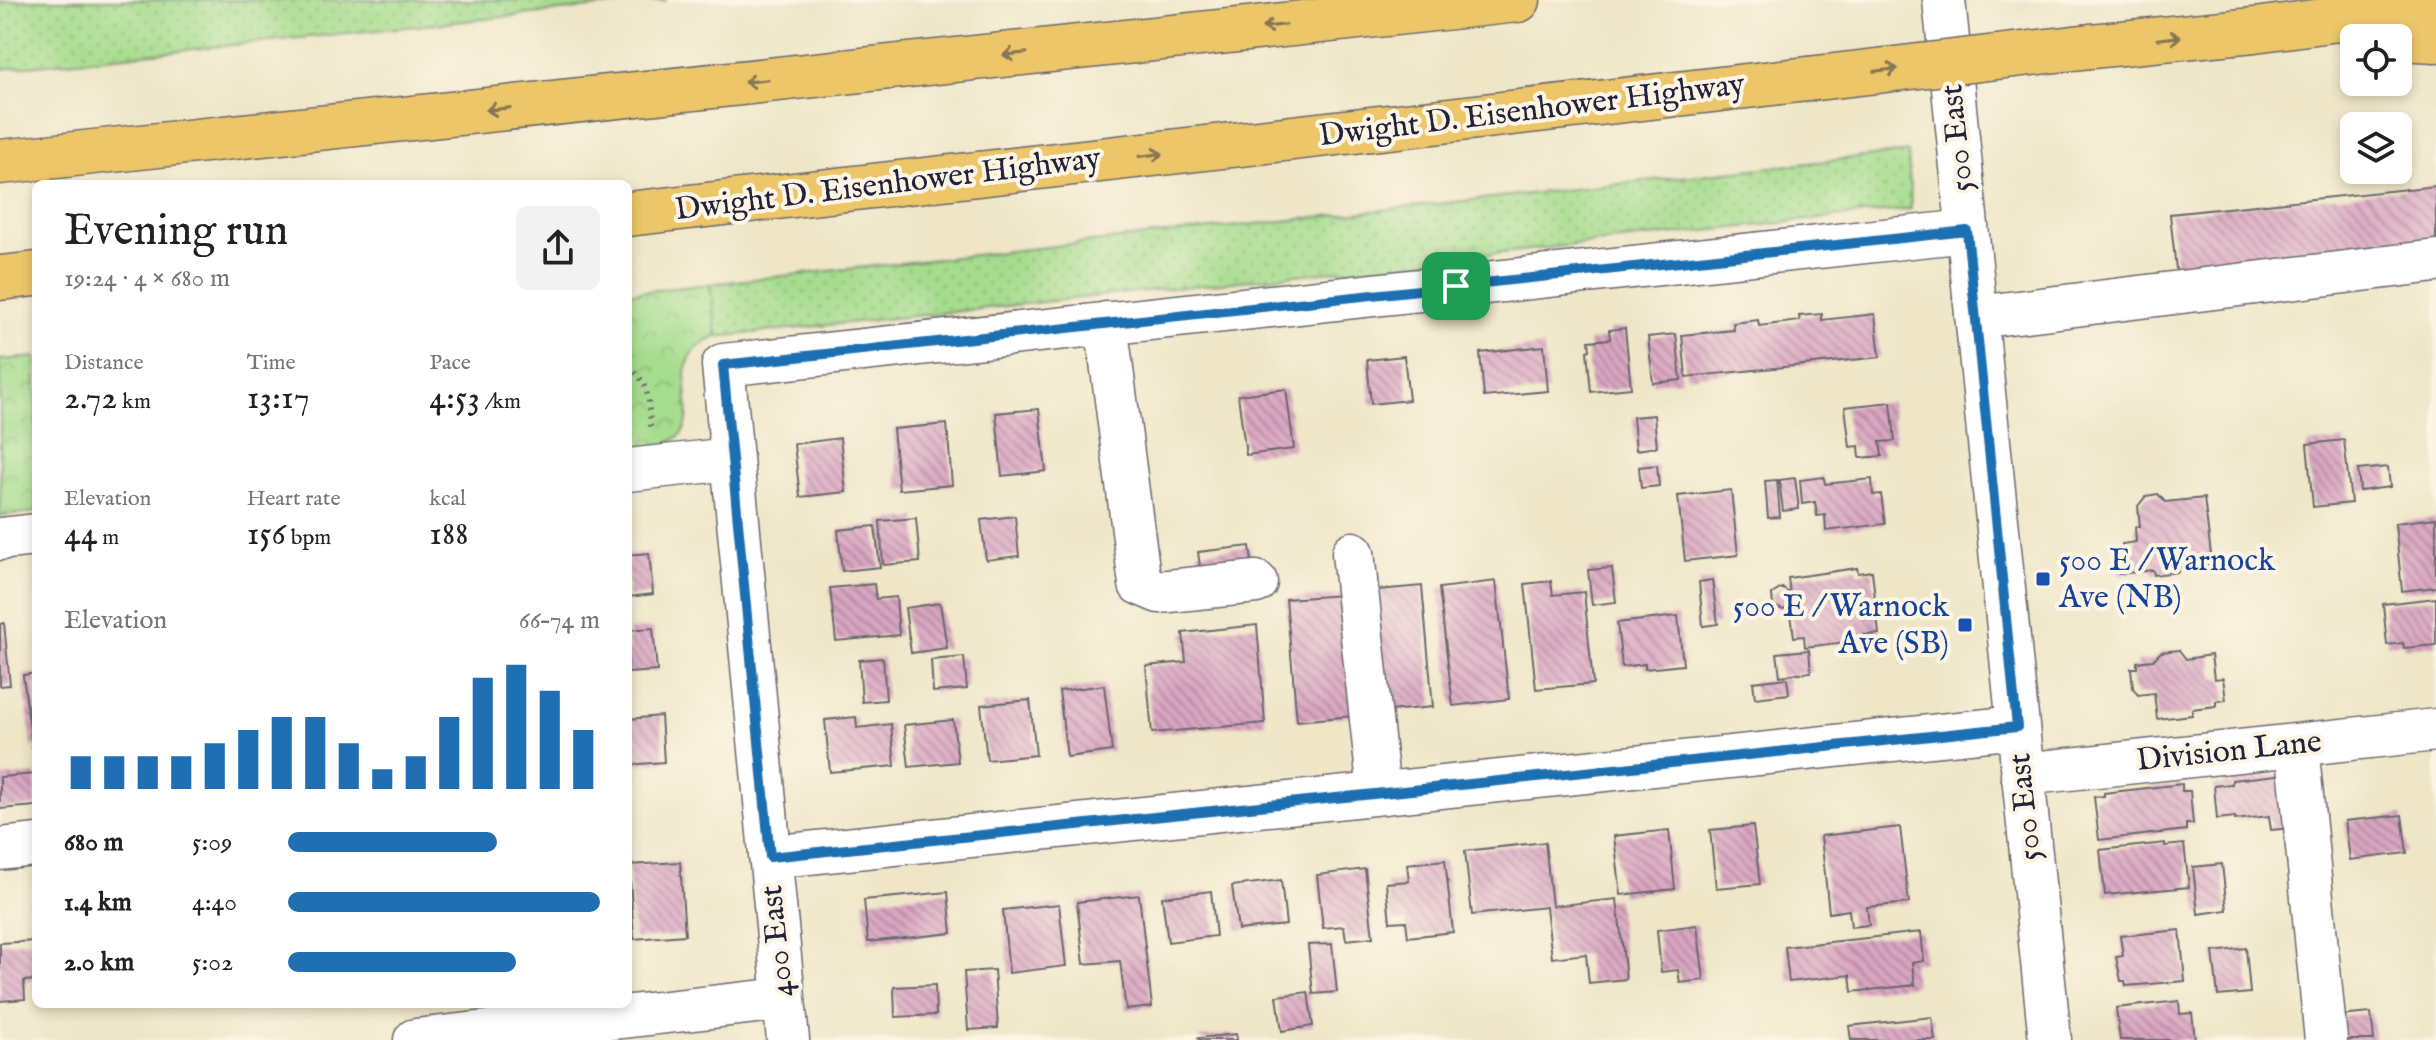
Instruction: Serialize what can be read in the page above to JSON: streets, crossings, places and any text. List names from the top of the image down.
{
  "streets": {
    "highway": ["Dwight D. Eisenhower Highway"],
    "street": ["500 East", "Division Lane", "400 East"]
  },
  "crossings": [
    ["500 East", "Division Lane"]
  ],
  "places": {
    "transit": ["500 E / Warnock Ave (NB)", "500 E / Warnock Ave (SB)"]
  },
  "page": {
    "heading": ["Evening run", "19:24 · 4 × 680 m"],
    "stats": [
      ["Distance", "2.72 km"],
      ["Time", "13:17"],
      ["Pace", "4:53 /km"],
      ["Elevation", "44 m"],
      ["Heart rate", "156 bpm"],
      ["kcal", "188"]
    ],
    "chart": ["Elevation", "66–74 m"],
    "list": [
      {
        "name": "680 m",
        "note": "5:09"
      },
      {
        "name": "1.4 km",
        "note": "4:40"
      },
      {
        "name": "2.0 km",
        "note": "5:02"
      }
    ]
  }
}
